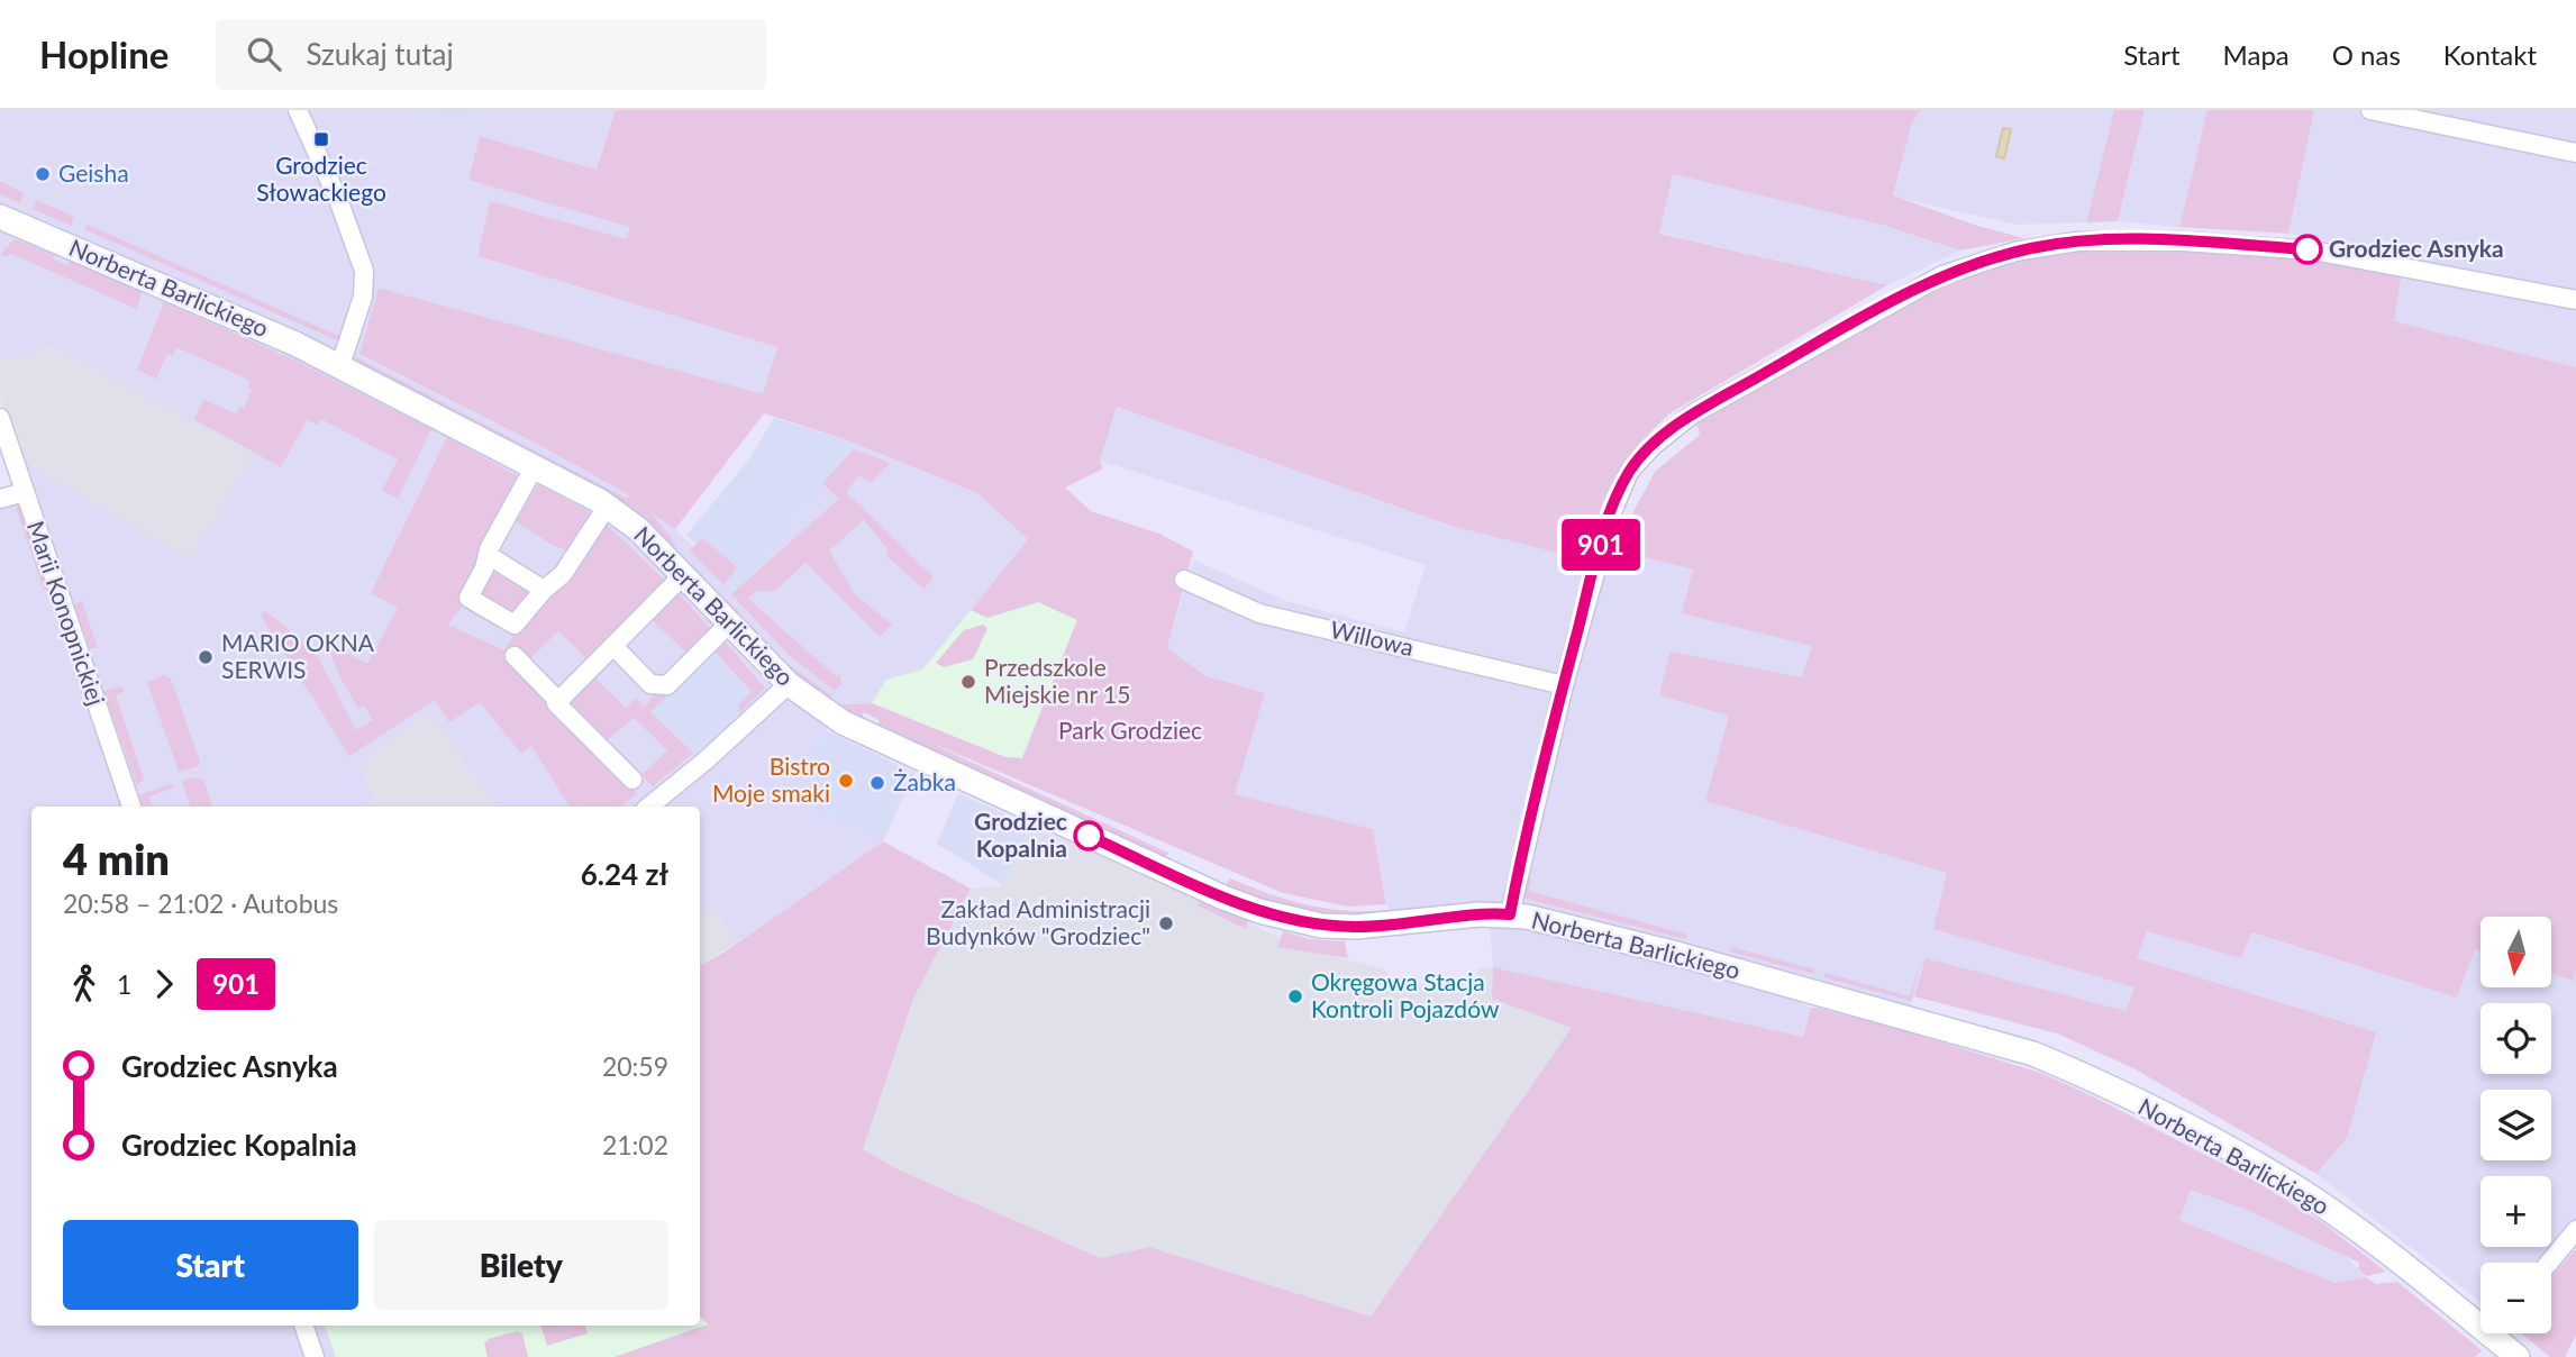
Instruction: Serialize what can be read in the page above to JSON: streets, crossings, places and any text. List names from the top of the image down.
{
  "streets": {
    "street": ["Norberta Barlickiego", "Marii Konopnickiej", "Willowa"]
  },
  "parks": ["Park Grodziec"],
  "places": {
    "transit": ["Grodziec Słowackiego"],
    "other": [
      "Geisha",
      "Grodziec Asnyka",
      "MARIO OKNA SERWIS",
      "Przedszkole Miejskie nr 15",
      "Bistro Moje smaki",
      "Żabka",
      "Grodziec Kopalnia",
      "Zakład Administracji Budynków \"Grodziec\"",
      "Okręgowa Stacja Kontroli Pojazdów"
    ]
  },
  "lines": ["bus line 901"],
  "north": "bottom",
  "page": {
    "header": "Hopline",
    "search": "Szukaj tutaj",
    "nav": [
      "Start",
      "Mapa",
      "O nas",
      "Kontakt"
    ],
    "on_map": "901",
    "heading": ["4 min", "20:58 – 21:02 · Autobus", "6.24 zł"],
    "map_buttons": ["+", "−"],
    "legs": ["1", "901"],
    "list": [
      {
        "name": "Grodziec Asnyka",
        "value": "20:59"
      },
      {
        "name": "Grodziec Kopalnia",
        "value": "21:02"
      }
    ],
    "buttons": ["Start", "Bilety"]
  }
}
